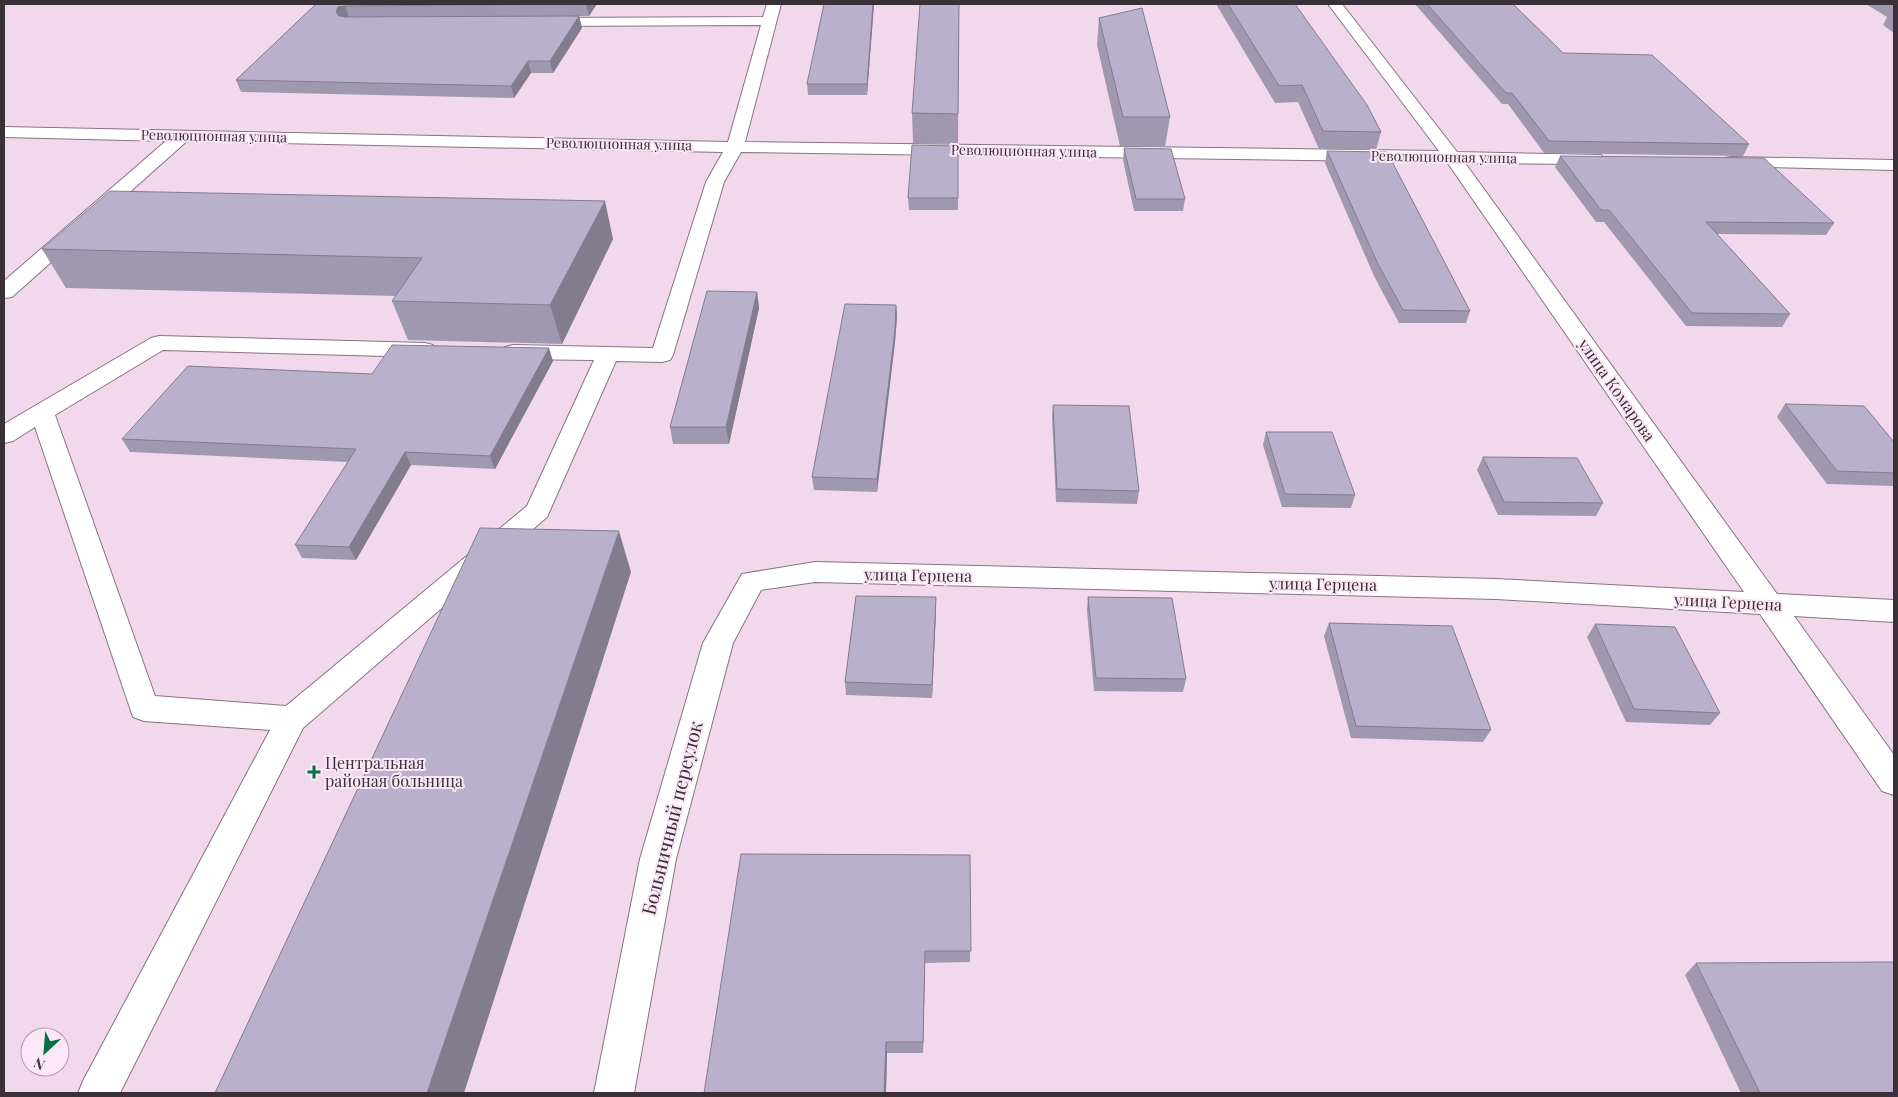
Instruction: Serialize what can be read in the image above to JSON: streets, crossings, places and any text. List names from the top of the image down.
{
  "streets": {
    "street": [
      "Революционная улица",
      "улица Комарова",
      "улица Герцена",
      "Больничный переулок"
    ]
  },
  "crossings": [
    ["Революционная улица", "улица Комарова"],
    ["улица Комарова", "улица Герцена"],
    ["улица Герцена", "Больничный переулок"]
  ],
  "places": {
    "health": ["Центральная районая больница"]
  },
  "north": "bottom left"
}
